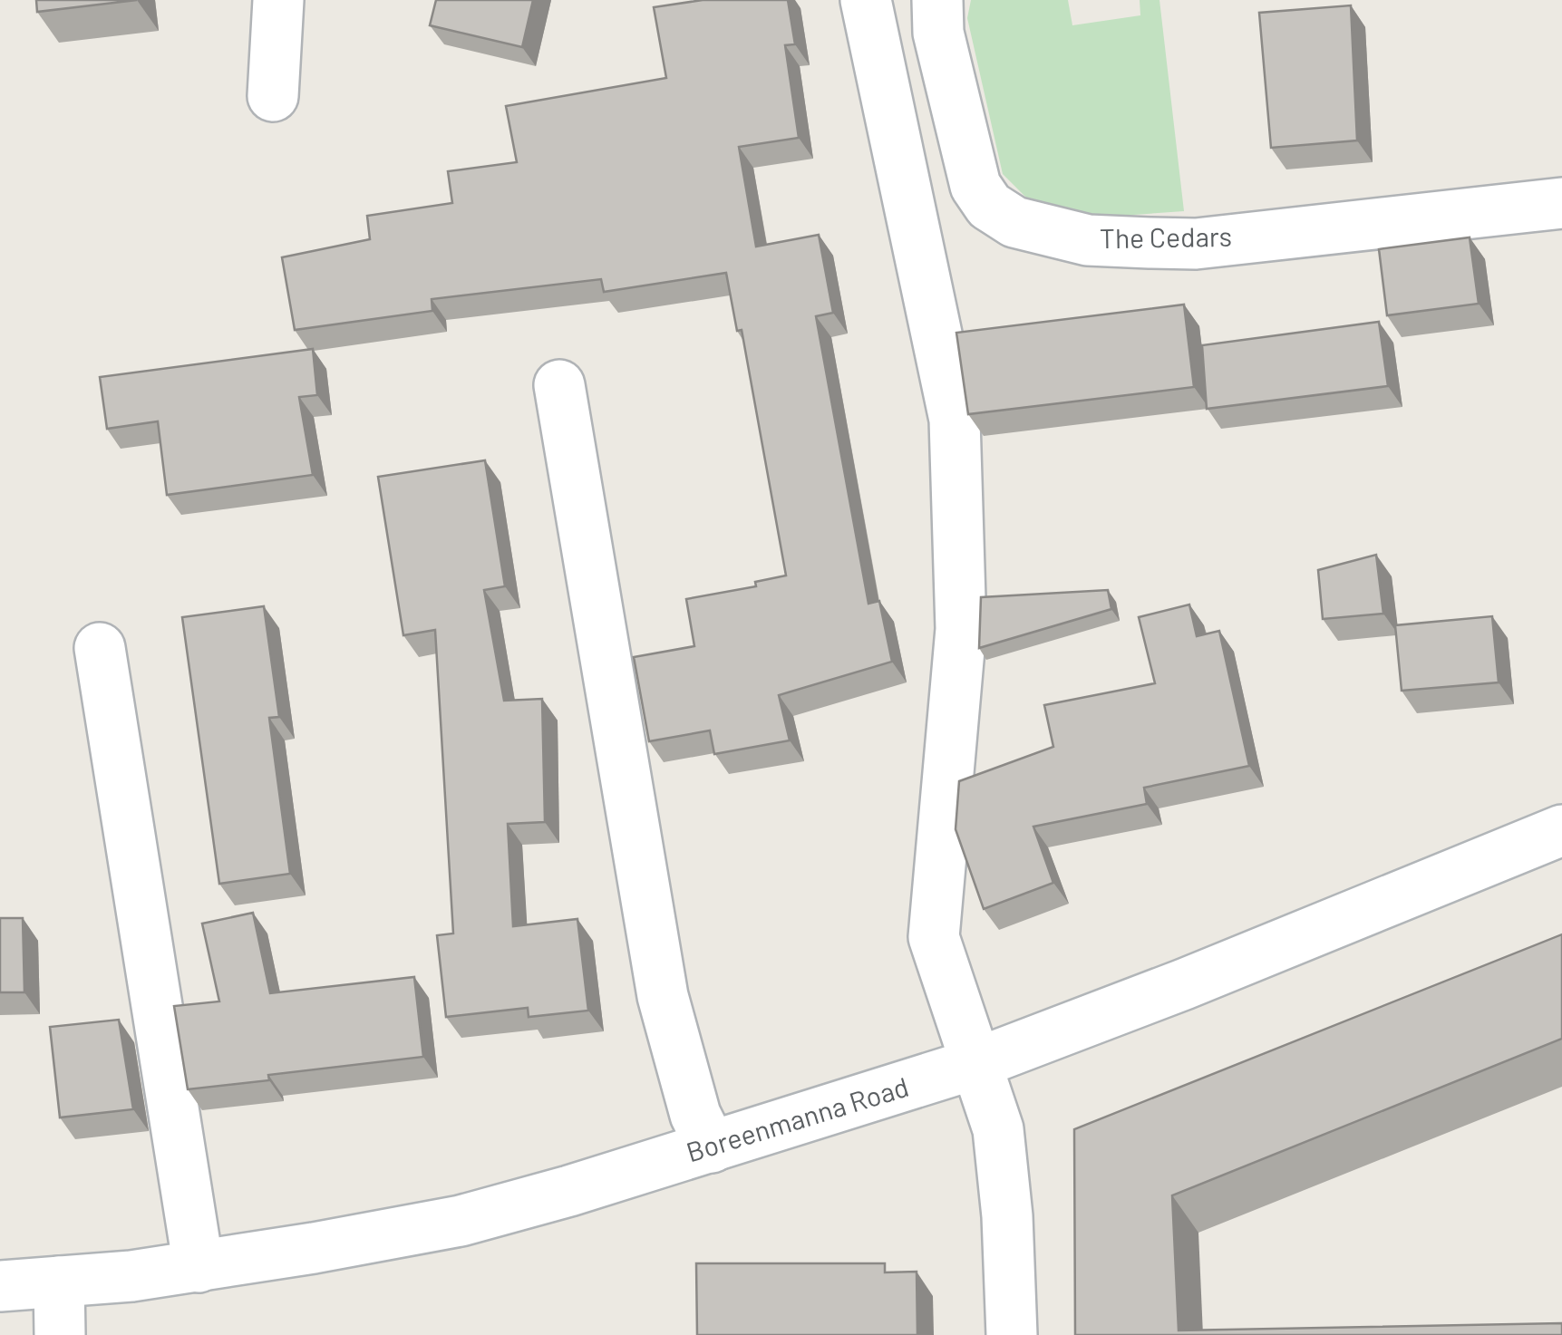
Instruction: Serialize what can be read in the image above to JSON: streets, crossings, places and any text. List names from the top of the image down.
{
  "streets": {
    "street": ["The Cedars", "Boreenmanna Road"]
  }
}
